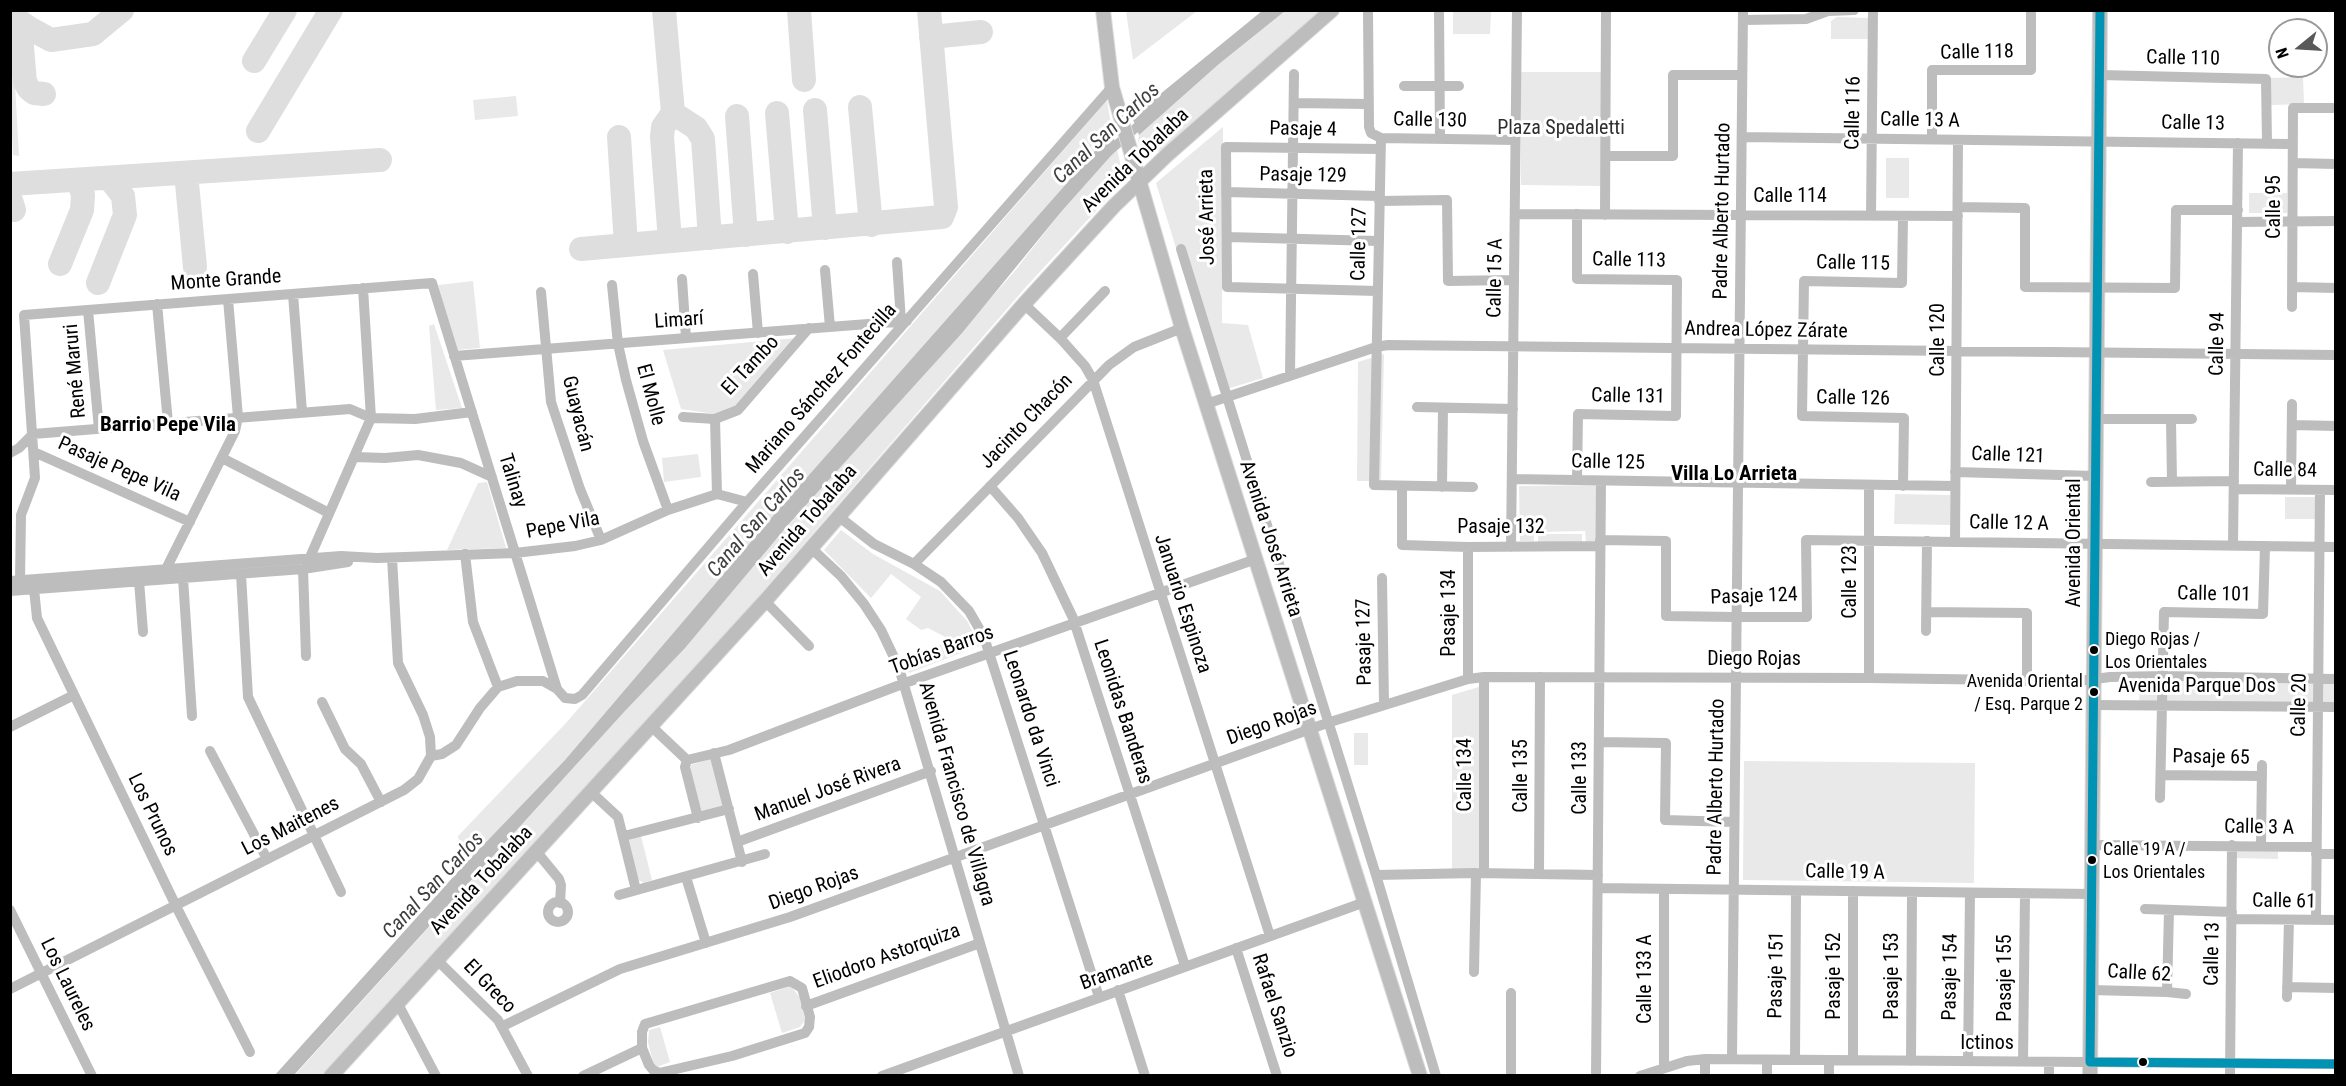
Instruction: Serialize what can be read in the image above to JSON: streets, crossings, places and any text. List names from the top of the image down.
{
  "streets": {
    "main road": ["Avenida Tobalaba", "Avenida José Arrieta", "Avenida Oriental"],
    "street": [
      "Calle 118",
      "Calle 110",
      "Calle 116",
      "Calle 130",
      "Calle 13 A",
      "Calle 13",
      "Pasaje 4",
      "Pasaje 129",
      "Calle 114",
      "Calle 95",
      "Padre Alberto Hurtado",
      "José Arrieta",
      "Calle 127",
      "Calle 113",
      "Calle 115",
      "Calle 15 A",
      "Monte Grande",
      "Limarí",
      "Andrea López Zárate",
      "Calle 120",
      "Calle 94",
      "El Tambo",
      "René Maruri",
      "Mariano Sánchez Fontecilla",
      "El Molle",
      "Calle 131",
      "Calle 126",
      "Guayacán",
      "Jacinto Chacón",
      "Calle 121",
      "Calle 125",
      "Pasaje Pepe Vila",
      "Calle 84",
      "Talinay",
      "Calle 12 A",
      "Pepe Vila",
      "Pasaje 132",
      "Calle 123",
      "Calle 101",
      "Pasaje 124",
      "Januario Espinoza",
      "Pasaje 134",
      "Pasaje 127",
      "Tobías Barros",
      "Diego Rojas",
      "Avenida Parque Dos",
      "Calle 20",
      "Leonidas Banderas",
      "Leonardo da Vinci",
      "Pasaje 65",
      "Calle 134",
      "Calle 135",
      "Calle 133",
      "Manuel José Rivera",
      "Avenida Francisco de Villagra",
      "Los Prunos",
      "Los Maitenes",
      "Calle 3 A",
      "Calle 19 A",
      "Calle 61",
      "Eliodoro Astorquiza",
      "Bramante",
      "Calle 62",
      "Pasaje 151",
      "Pasaje 152",
      "Pasaje 153",
      "Pasaje 154",
      "Pasaje 155",
      "Calle 133 A",
      "Los Laureles",
      "El Greco",
      "Rafael Sanzio",
      "Ictinos"
    ]
  },
  "crossings": [
    ["Calle 118", "Calle 13 A"],
    ["Calle 110", "Calle 13"],
    ["Calle 110", "Avenida Oriental"],
    ["Calle 116", "Calle 13 A"],
    ["Calle 116", "Calle 114"],
    ["Calle 130", "Pasaje 4"],
    ["Calle 130", "Calle 127"],
    ["Calle 130", "Calle 15 A"],
    ["Calle 13 A", "Calle 13"],
    ["Calle 13 A", "Padre Alberto Hurtado"],
    ["Calle 13 A", "Calle 120"],
    ["Calle 13 A", "Avenida Oriental"],
    ["Calle 13", "Calle 94"],
    ["Calle 13", "Avenida Oriental"],
    ["Calle 13", "Calle 3 A"],
    ["Calle 13", "Calle 61"],
    ["Calle 13", "Ictinos"],
    ["Pasaje 4", "José Arrieta"],
    ["Pasaje 4", "Calle 127"],
    ["Avenida Tobalaba", "Avenida José Arrieta"],
    ["Avenida Tobalaba", "Januario Espinoza"],
    ["Avenida Tobalaba", "Leonardo da Vinci"],
    ["Avenida Tobalaba", "Avenida Francisco de Villagra"],
    ["Avenida Tobalaba", "El Greco"],
    ["Pasaje 129", "José Arrieta"],
    ["Pasaje 129", "Calle 127"],
    ["Pasaje 129", "Calle 15 A"],
    ["Calle 114", "Padre Alberto Hurtado"],
    ["Calle 114", "Calle 113"],
    ["Calle 114", "Calle 115"],
    ["Calle 114", "Calle 15 A"],
    ["Calle 114", "Calle 120"],
    ["Calle 114", "Avenida Oriental"],
    ["Padre Alberto Hurtado", "Andrea López Zárate"],
    ["Padre Alberto Hurtado", "Calle 125"],
    ["Padre Alberto Hurtado", "Pasaje 124"],
    ["Padre Alberto Hurtado", "Diego Rojas"],
    ["Padre Alberto Hurtado", "Calle 19 A"],
    ["Padre Alberto Hurtado", "Ictinos"],
    ["Calle 127", "Andrea López Zárate"],
    ["Calle 127", "Pasaje 132"],
    ["Calle 113", "Andrea López Zárate"],
    ["Calle 113", "Calle 131"],
    ["Calle 115", "Andrea López Zárate"],
    ["Calle 115", "Calle 126"],
    ["Calle 15 A", "Andrea López Zárate"],
    ["Calle 15 A", "Calle 125"],
    ["Calle 15 A", "Pasaje 132"],
    ["Monte Grande", "René Maruri"],
    ["Monte Grande", "Talinay"],
    ["Limarí", "El Tambo"],
    ["Limarí", "Mariano Sánchez Fontecilla"],
    ["Limarí", "El Molle"],
    ["Limarí", "Guayacán"],
    ["Limarí", "Talinay"],
    ["Andrea López Zárate", "Calle 120"],
    ["Andrea López Zárate", "Calle 94"],
    ["Andrea López Zárate", "Calle 131"],
    ["Andrea López Zárate", "Calle 126"],
    ["Andrea López Zárate", "Avenida José Arrieta"],
    ["Andrea López Zárate", "Avenida Oriental"],
    ["Calle 120", "Calle 121"],
    ["Calle 120", "Calle 125"],
    ["Calle 120", "Calle 12 A"],
    ["Calle 94", "Calle 84"],
    ["Calle 94", "Calle 12 A"],
    ["El Tambo", "Pepe Vila"],
    ["Mariano Sánchez Fontecilla", "Talinay"],
    ["Mariano Sánchez Fontecilla", "Avenida José Arrieta"],
    ["El Molle", "Pepe Vila"],
    ["Calle 131", "Calle 125"],
    ["Calle 126", "Calle 125"],
    ["Guayacán", "Pepe Vila"],
    ["Jacinto Chacón", "Avenida José Arrieta"],
    ["Jacinto Chacón", "Januario Espinoza"],
    ["Jacinto Chacón", "Leonidas Banderas"],
    ["Jacinto Chacón", "Leonardo da Vinci"],
    ["Calle 121", "Avenida Oriental"],
    ["Calle 125", "Calle 123"],
    ["Calle 125", "Calle 133"],
    ["Pasaje Pepe Vila", "Pepe Vila"],
    ["Calle 84", "Calle 20"],
    ["Talinay", "Pepe Vila"],
    ["Calle 12 A", "Avenida Oriental"],
    ["Calle 12 A", "Calle 123"],
    ["Calle 12 A", "Calle 101"],
    ["Calle 12 A", "Pasaje 124"],
    ["Calle 12 A", "Calle 20"],
    ["Pepe Vila", "Los Prunos"],
    ["Pasaje 132", "Pasaje 124"],
    ["Pasaje 132", "Pasaje 134"],
    ["Pasaje 132", "Calle 133"],
    ["Avenida José Arrieta", "Tobías Barros"],
    ["Avenida José Arrieta", "Diego Rojas"],
    ["Avenida José Arrieta", "Bramante"],
    ["Avenida Oriental", "Diego Rojas"],
    ["Avenida Oriental", "Avenida Parque Dos"],
    ["Avenida Oriental", "Calle 3 A"],
    ["Avenida Oriental", "Calle 19 A"],
    ["Avenida Oriental", "Calle 62"],
    ["Avenida Oriental", "Ictinos"],
    ["Calle 123", "Diego Rojas"],
    ["Calle 101", "Avenida Parque Dos"],
    ["Januario Espinoza", "Tobías Barros"],
    ["Januario Espinoza", "Diego Rojas"],
    ["Januario Espinoza", "Bramante"],
    ["Pasaje 134", "Diego Rojas"],
    ["Pasaje 127", "Diego Rojas"],
    ["Tobías Barros", "Leonidas Banderas"],
    ["Tobías Barros", "Leonardo da Vinci"],
    ["Tobías Barros", "Avenida Francisco de Villagra"],
    ["Diego Rojas", "Avenida Parque Dos"],
    ["Diego Rojas", "Leonidas Banderas"],
    ["Diego Rojas", "Leonardo da Vinci"],
    ["Diego Rojas", "Calle 134"],
    ["Diego Rojas", "Calle 135"],
    ["Diego Rojas", "Calle 133"],
    ["Diego Rojas", "Avenida Francisco de Villagra"],
    ["Diego Rojas", "El Greco"],
    ["Avenida Parque Dos", "Calle 20"],
    ["Calle 20", "Calle 3 A"],
    ["Calle 20", "Calle 61"],
    ["Leonidas Banderas", "Bramante"],
    ["Leonardo da Vinci", "Bramante"],
    ["Pasaje 65", "Calle 3 A"],
    ["Calle 133", "Calle 19 A"],
    ["Manuel José Rivera", "Avenida Francisco de Villagra"],
    ["Avenida Francisco de Villagra", "Eliodoro Astorquiza"],
    ["Avenida Francisco de Villagra", "Bramante"],
    ["Los Prunos", "Los Maitenes"],
    ["Los Maitenes", "Los Laureles"],
    ["Calle 19 A", "Pasaje 151"],
    ["Calle 19 A", "Pasaje 152"],
    ["Calle 19 A", "Pasaje 153"],
    ["Calle 19 A", "Pasaje 154"],
    ["Calle 19 A", "Pasaje 155"],
    ["Calle 19 A", "Calle 133 A"],
    ["Bramante", "Rafael Sanzio"],
    ["Pasaje 151", "Ictinos"],
    ["Pasaje 152", "Ictinos"],
    ["Pasaje 153", "Ictinos"],
    ["Pasaje 154", "Ictinos"],
    ["Pasaje 155", "Ictinos"],
    ["Calle 133 A", "Ictinos"]
  ],
  "districts": ["Barrio Pepe Vila", "Villa Lo Arrieta"],
  "water": ["Canal San Carlos"],
  "parks": ["Plaza Spedaletti"],
  "places": ["Diego Rojas / Los Orientales", "Avenida Oriental / Esq. Parque 2", "Calle 19 A / Los Orientales"],
  "north": "left"
}
